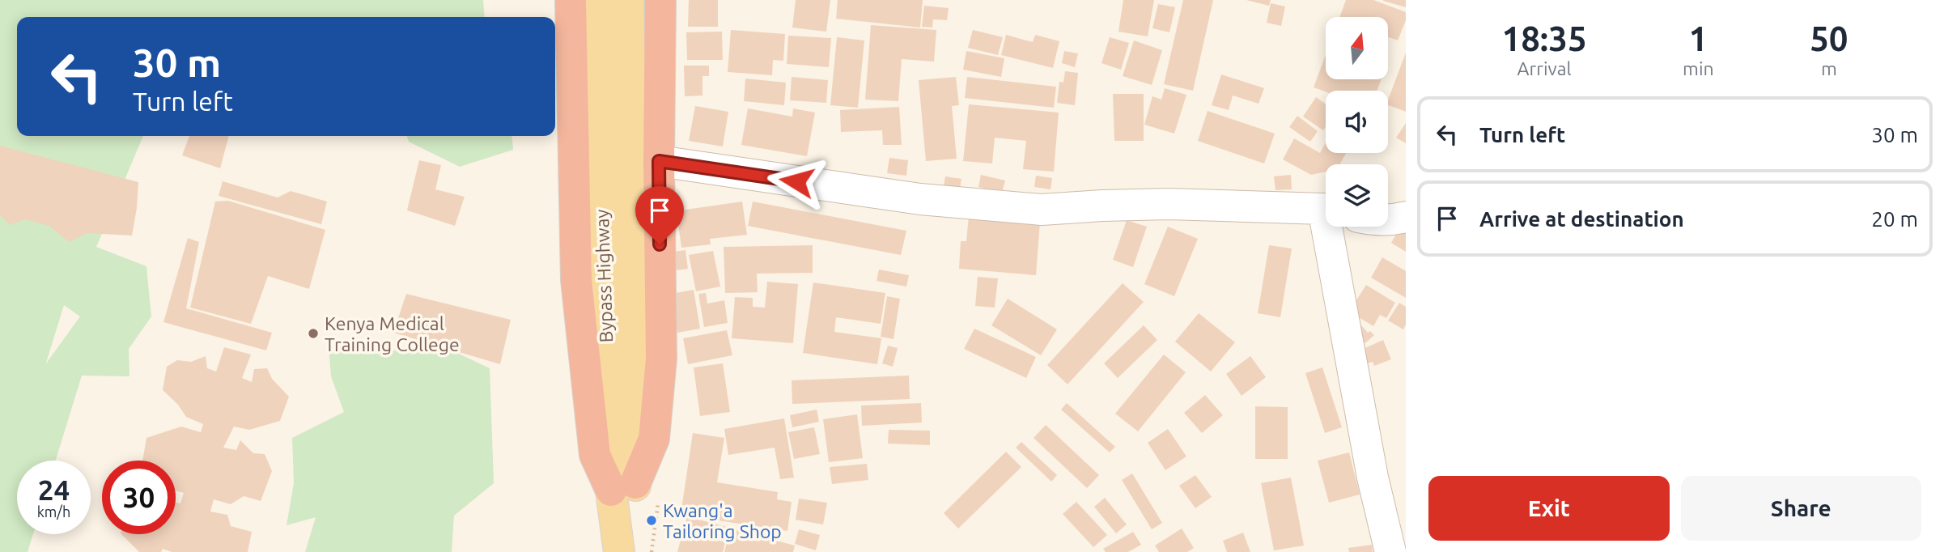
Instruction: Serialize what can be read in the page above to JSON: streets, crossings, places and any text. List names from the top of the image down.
{
  "streets": {
    "main road": ["Bypass Highway"]
  },
  "places": ["Kenya Medical Training College", "Kwang'a Tailoring Shop"],
  "north": "top",
  "page": {
    "eta": [
      "18:35",
      "Arrival",
      "1",
      "min",
      "50",
      "m"
    ],
    "turn": ["30 m", "Turn left"],
    "list": [
      {
        "name": "Turn left",
        "value": "30 m"
      },
      {
        "name": "Arrive at destination",
        "value": "20 m"
      }
    ],
    "speed": "24 km/h",
    "limit": "30",
    "buttons": ["Exit", "Share"]
  }
}
